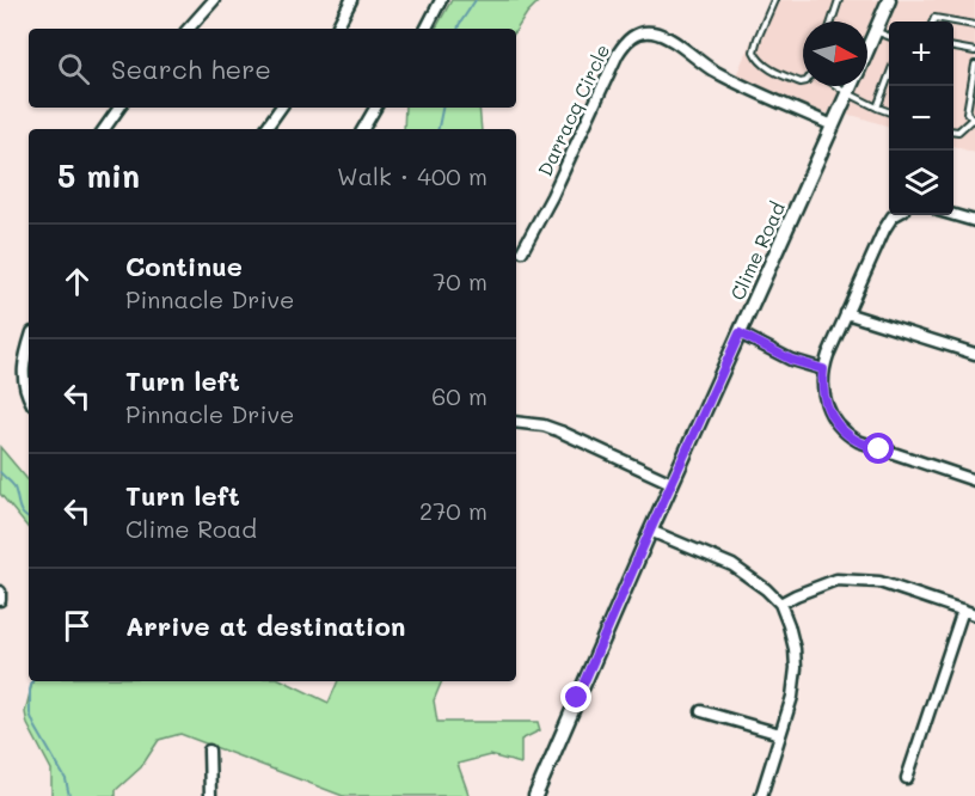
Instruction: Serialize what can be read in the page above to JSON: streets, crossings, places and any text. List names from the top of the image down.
{
  "streets": {
    "main road": ["Clime Road"],
    "street": ["Darracq Circle"]
  },
  "crossings": [
    ["Darracq Circle", "Clime Road"]
  ],
  "north": "right",
  "page": {
    "map_buttons": ["+", "−"],
    "search": "Search here",
    "heading": ["5 min", "Walk · 400 m"],
    "list": [
      ["Continue", "Pinnacle Drive", "70 m"],
      ["Turn left", "Pinnacle Drive", "60 m"],
      ["Turn left", "Clime Road", "270 m"],
      "Arrive at destination"
    ]
  }
}
